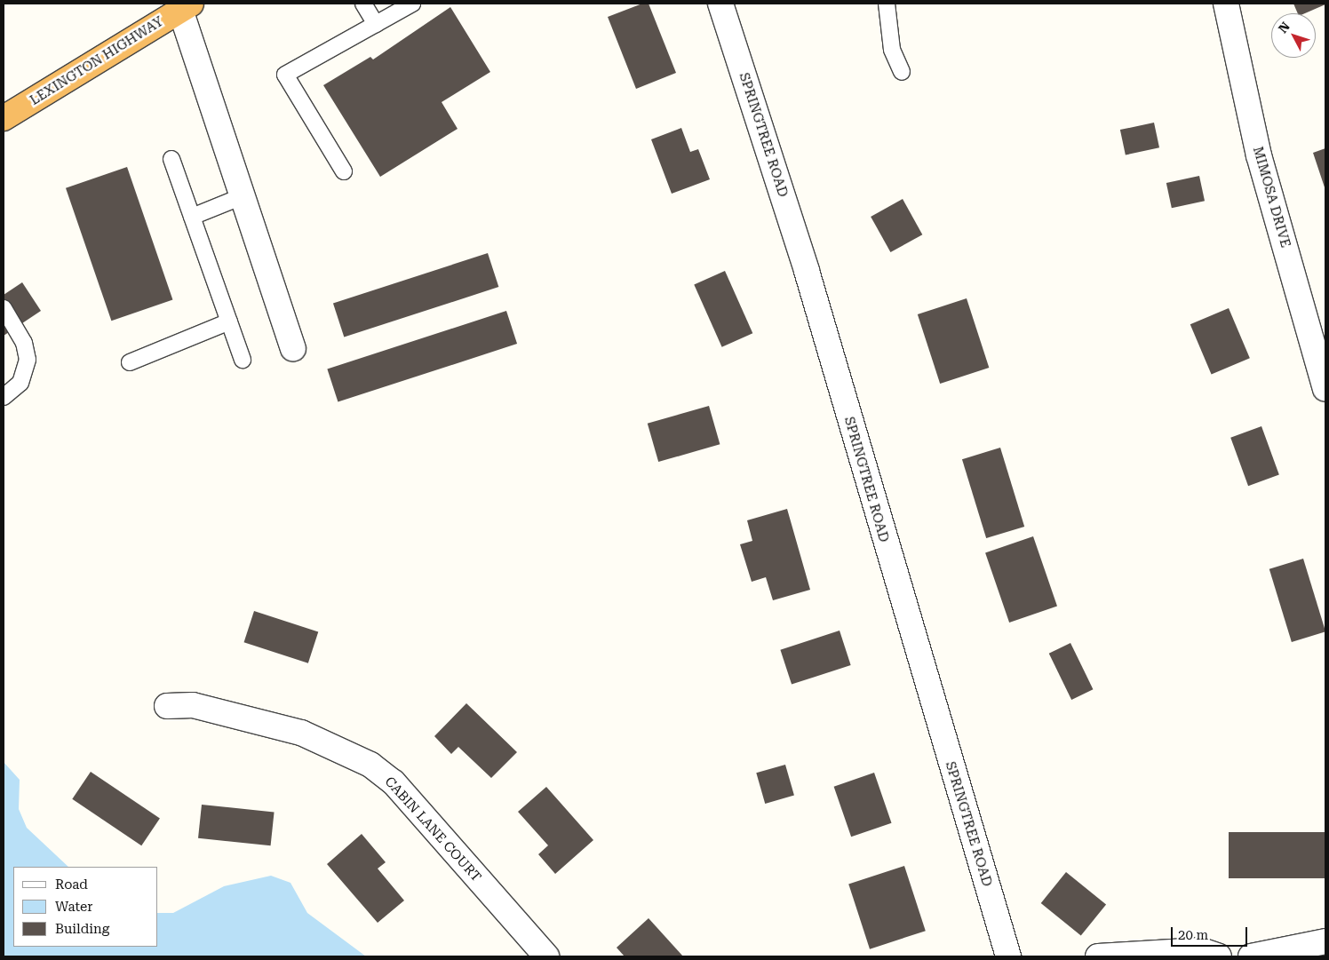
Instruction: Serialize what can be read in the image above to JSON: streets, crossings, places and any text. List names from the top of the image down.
{
  "streets": {
    "highway": ["LEXINGTON HIGHWAY"],
    "street": ["SPRINGTREE ROAD", "MIMOSA DRIVE", "CABIN LANE COURT"]
  },
  "legend": ["Road", "Water", "Building"],
  "scale_bar": "20 m",
  "north": "top left"
}
